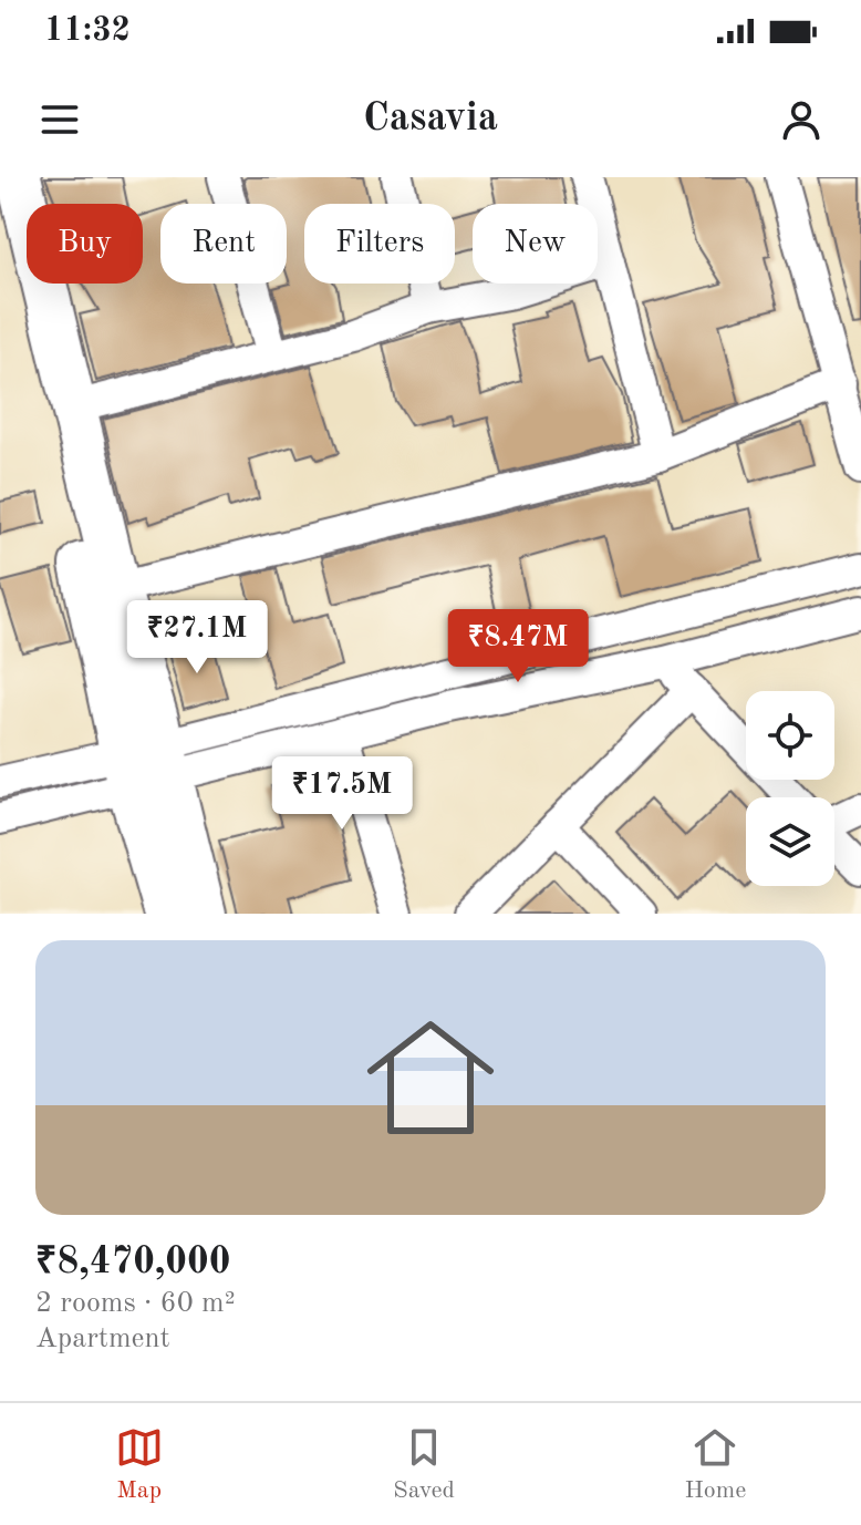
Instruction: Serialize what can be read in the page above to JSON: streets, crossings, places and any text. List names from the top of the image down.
{
  "page": {
    "status": "11:32",
    "header": "Casavia",
    "chip": [
      "Buy",
      "Rent",
      "Filters",
      "New"
    ],
    "price": ["₹27.1M", "₹8.47M", "₹17.5M"],
    "list": [
      {
        "name": "₹8,470,000",
        "note": "2 rooms · 60 m² · Apartment"
      }
    ],
    "tabs": ["Map", "Saved", "Home"]
  }
}
